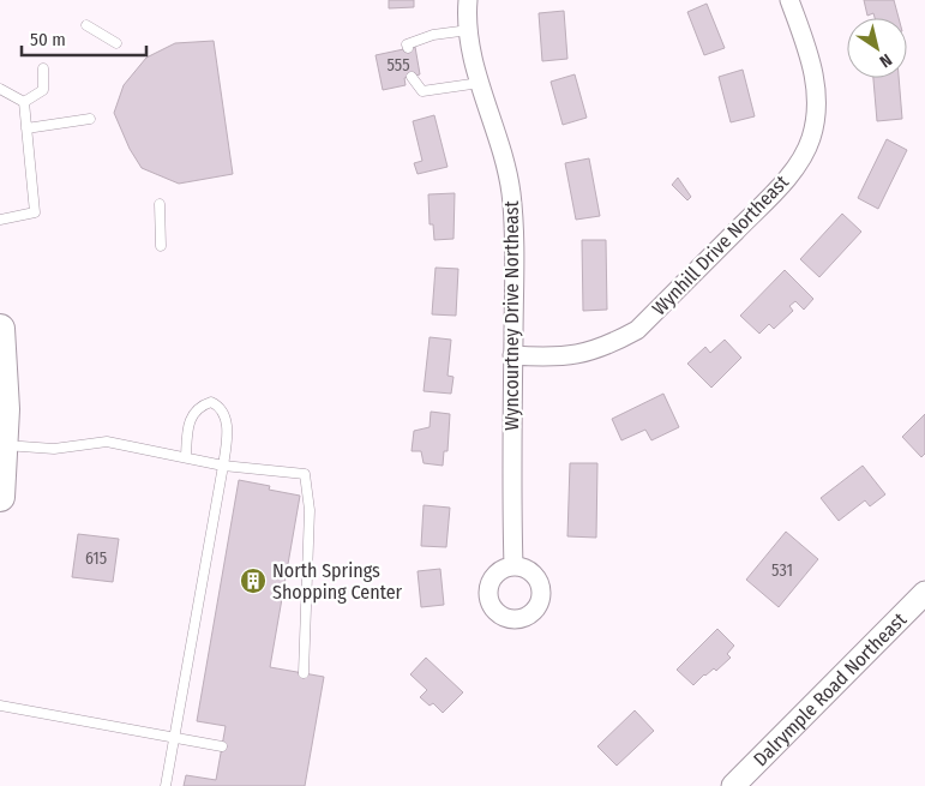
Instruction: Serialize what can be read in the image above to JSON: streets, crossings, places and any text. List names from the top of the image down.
{
  "streets": {
    "street": ["Wynhill Drive Northeast", "Wyncourtney Drive Northeast", "Dalrymple Road Northeast"]
  },
  "crossings": [
    ["Wynhill Drive Northeast", "Wyncourtney Drive Northeast"]
  ],
  "places": {
    "building": ["North Springs Shopping Center"]
  },
  "house_numbers": ["555", "615", "531"],
  "scale_bar": "50 m",
  "north": "bottom right"
}
